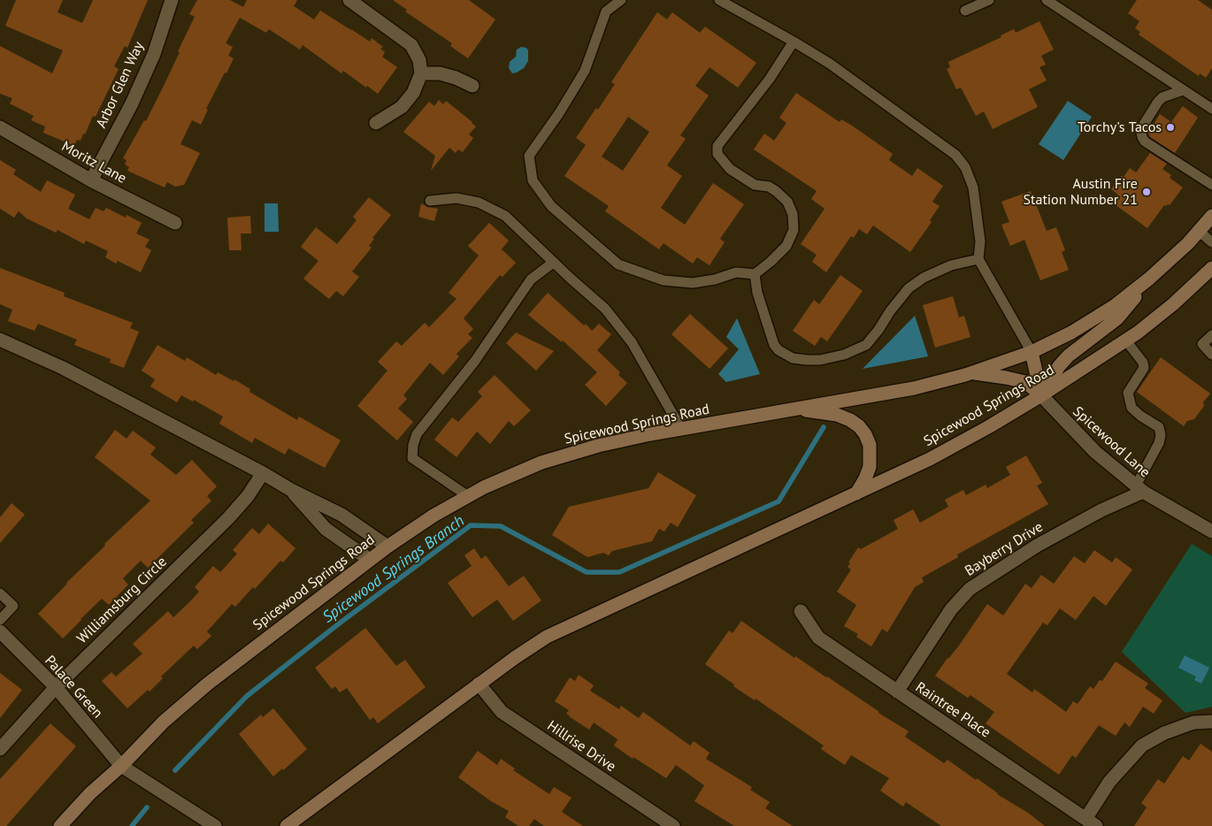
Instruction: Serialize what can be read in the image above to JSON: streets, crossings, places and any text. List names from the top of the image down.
{
  "streets": {
    "main road": ["Spicewood Springs Road"],
    "street": [
      "Arbor Glen Way",
      "Moritz Lane",
      "Spicewood Lane",
      "Bayberry Drive",
      "Williamsburg Circle",
      "Palace Green",
      "Raintree Place",
      "Hillrise Drive"
    ]
  },
  "crossings": [
    ["Arbor Glen Way", "Moritz Lane"],
    ["Spicewood Springs Road", "Spicewood Lane"],
    ["Spicewood Springs Road", "Palace Green"],
    ["Spicewood Springs Road", "Hillrise Drive"],
    ["Spicewood Lane", "Bayberry Drive"],
    ["Bayberry Drive", "Raintree Place"],
    ["Williamsburg Circle", "Palace Green"]
  ],
  "water": ["Spicewood Springs Branch"],
  "places": ["Torchy's Tacos", "Austin Fire Station Number 21"]
}
